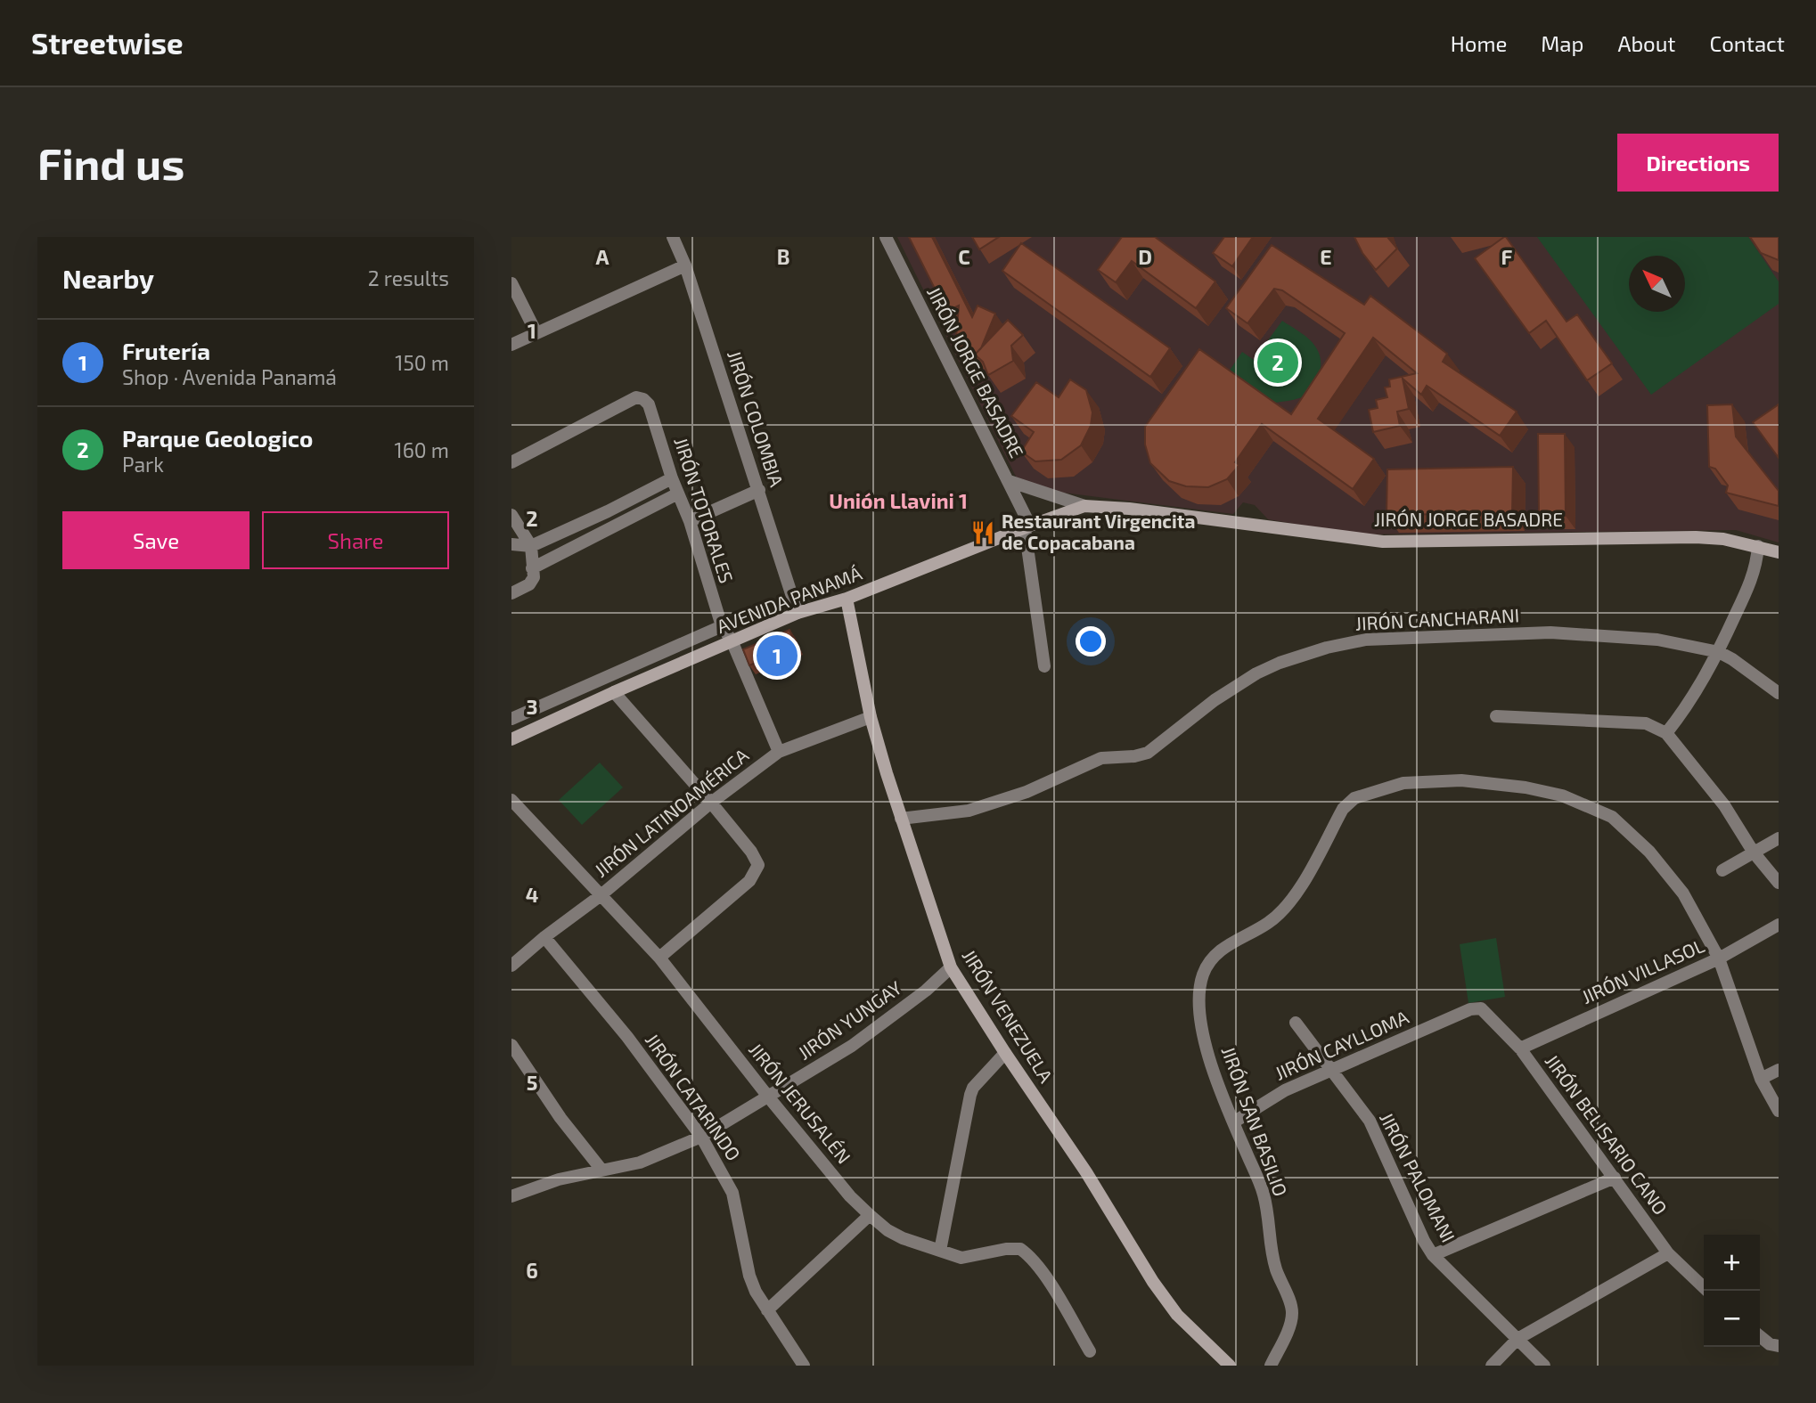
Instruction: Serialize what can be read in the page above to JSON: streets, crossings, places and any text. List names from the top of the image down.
{
  "streets": {
    "street": [
      "JIRÓN JORGE BASADRE",
      "JIRÓN COLOMBIA",
      "JIRÓN TOTORALES",
      "AVENIDA PANAMÁ",
      "JIRÓN CANCHARANI",
      "JIRÓN LATINOAMÉRICA",
      "JIRÓN VILLASOL",
      "JIRÓN VENEZUELA",
      "JIRÓN YUNGAY",
      "JIRÓN CAYLLOMA",
      "JIRÓN CATARINDO",
      "JIRÓN JERUSALÉN",
      "JIRÓN SAN BASILIO",
      "JIRÓN BELISARIO CANO",
      "JIRÓN PALOMANI"
    ]
  },
  "crossings": [
    ["JIRÓN JORGE BASADRE", "AVENIDA PANAMÁ"],
    ["JIRÓN COLOMBIA", "AVENIDA PANAMÁ"],
    ["JIRÓN TOTORALES", "AVENIDA PANAMÁ"],
    ["JIRÓN TOTORALES", "JIRÓN LATINOAMÉRICA"],
    ["AVENIDA PANAMÁ", "JIRÓN VENEZUELA"],
    ["JIRÓN CANCHARANI", "JIRÓN VENEZUELA"],
    ["JIRÓN LATINOAMÉRICA", "JIRÓN VENEZUELA"],
    ["JIRÓN LATINOAMÉRICA", "JIRÓN CATARINDO"],
    ["JIRÓN LATINOAMÉRICA", "JIRÓN JERUSALÉN"],
    ["JIRÓN VILLASOL", "JIRÓN SAN BASILIO"],
    ["JIRÓN VILLASOL", "JIRÓN BELISARIO CANO"],
    ["JIRÓN VENEZUELA", "JIRÓN YUNGAY"],
    ["JIRÓN YUNGAY", "JIRÓN CATARINDO"],
    ["JIRÓN YUNGAY", "JIRÓN JERUSALÉN"],
    ["JIRÓN CAYLLOMA", "JIRÓN SAN BASILIO"],
    ["JIRÓN CAYLLOMA", "JIRÓN BELISARIO CANO"],
    ["JIRÓN CAYLLOMA", "JIRÓN PALOMANI"]
  ],
  "districts": ["Unión Llavini 1"],
  "places": {
    "restaurant": ["Restaurant Virgencita de Copacabana"]
  },
  "north": "top left",
  "page": {
    "header": "Streetwise",
    "nav": [
      "Home",
      "Map",
      "About",
      "Contact"
    ],
    "buttons": [
      "Directions",
      ["Save", "Share"]
    ],
    "title": "Find us",
    "heading": ["Nearby", "2 results"],
    "list": [
      {
        "mark": "1",
        "name": "Frutería",
        "note": "Shop · Avenida Panamá",
        "value": "150 m"
      },
      {
        "mark": "2",
        "name": "Parque Geologico",
        "note": "Park",
        "value": "160 m"
      }
    ],
    "pins": ["2", "1"],
    "map_buttons": ["+", "−"]
  },
  "grid": {
    "columns": [
      "A",
      "B",
      "C",
      "D",
      "E",
      "F"
    ],
    "rows": [
      "1",
      "2",
      "3",
      "4",
      "5",
      "6"
    ]
  }
}
